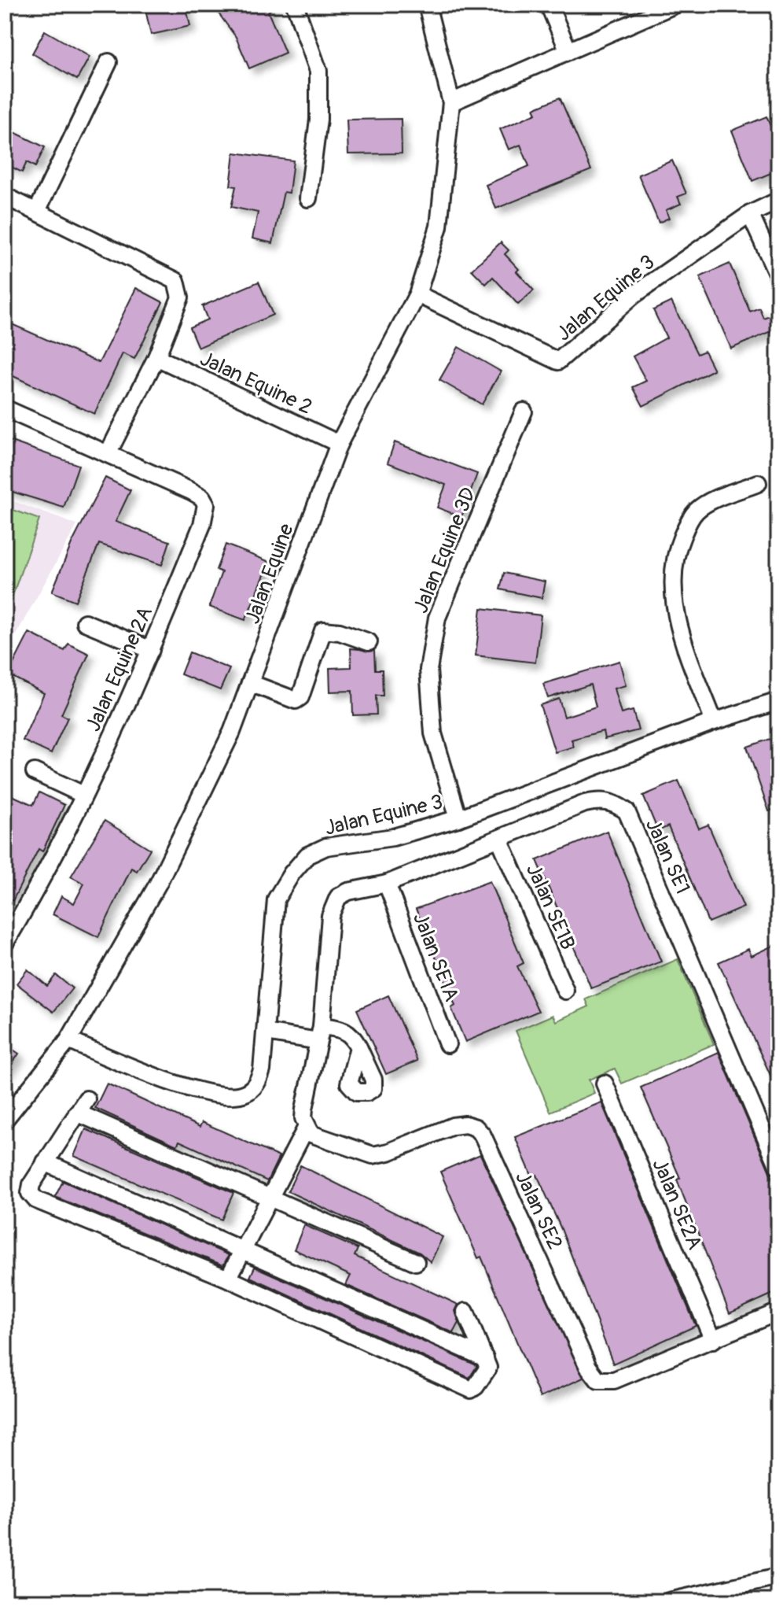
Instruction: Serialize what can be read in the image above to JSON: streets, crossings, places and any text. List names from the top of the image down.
{
  "streets": {
    "street": [
      "Jalan Equine 3",
      "Jalan Equine 2",
      "Jalan Equine 3D",
      "Jalan Equine",
      "Jalan Equine 2A",
      "Jalan SE1",
      "Jalan SE1B",
      "Jalan SE1A",
      "Jalan SE2A",
      "Jalan SE2"
    ]
  },
  "crossings": [
    ["Jalan Equine 3", "Jalan Equine 3D"],
    ["Jalan Equine 3", "Jalan Equine"],
    ["Jalan Equine 2", "Jalan Equine"],
    ["Jalan SE1", "Jalan SE1B"],
    ["Jalan SE1", "Jalan SE1A"],
    ["Jalan SE2A", "Jalan SE2"]
  ]
}
